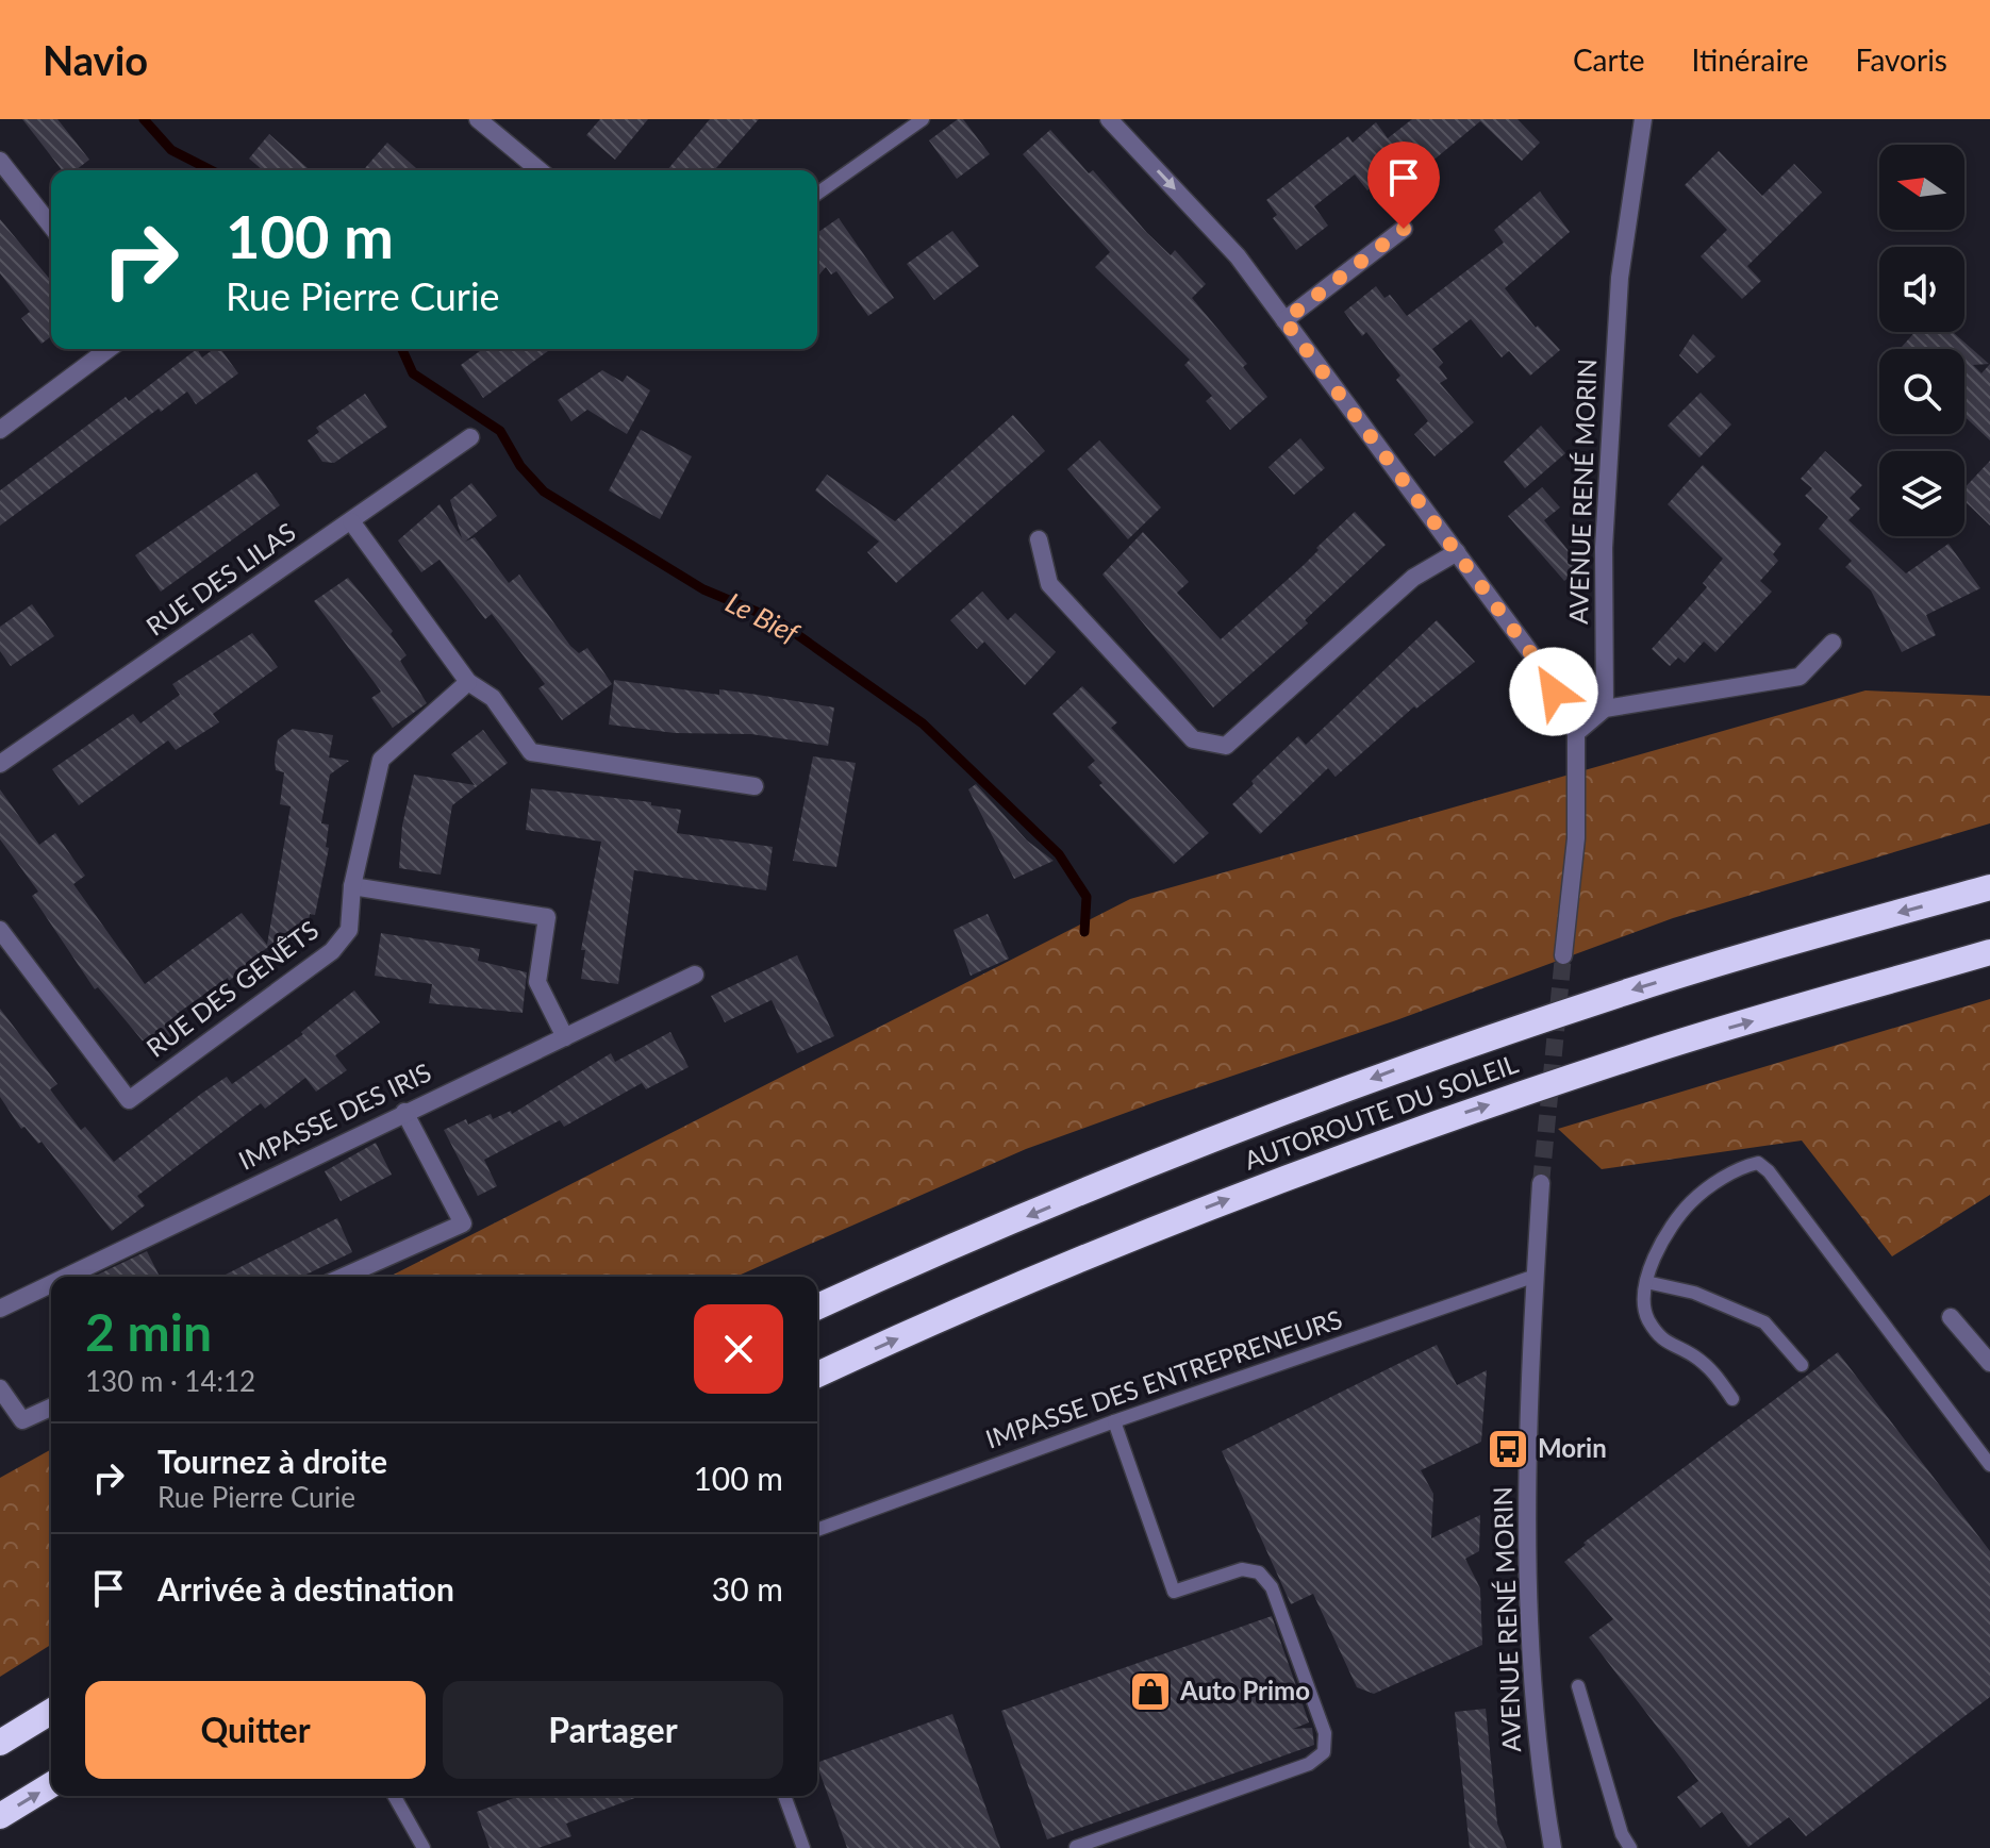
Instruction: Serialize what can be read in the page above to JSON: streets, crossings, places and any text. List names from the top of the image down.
{
  "streets": {
    "highway": ["AUTOROUTE DU SOLEIL"],
    "street": [
      "AVENUE RENÉ MORIN",
      "RUE DES LILAS",
      "RUE DES GENÊTS",
      "IMPASSE DES IRIS"
    ],
    "lane": ["IMPASSE DES ENTREPRENEURS"]
  },
  "crossings": [
    ["AVENUE RENÉ MORIN", "IMPASSE DES ENTREPRENEURS"]
  ],
  "water": ["Le Bief"],
  "places": {
    "bus stop": ["Morin"],
    "shop": ["Auto Primo"]
  },
  "north": "left",
  "page": {
    "header": "Navio",
    "nav": ["Carte", "Itinéraire", "Favoris"],
    "turn": ["100 m", "Rue Pierre Curie"],
    "heading": ["2 min", "130 m · 14:12"],
    "list": [
      {
        "name": "Tournez à droite",
        "note": "Rue Pierre Curie",
        "value": "100 m"
      },
      {
        "name": "Arrivée à destination",
        "value": "30 m"
      }
    ],
    "buttons": ["Quitter", "Partager"]
  }
}
